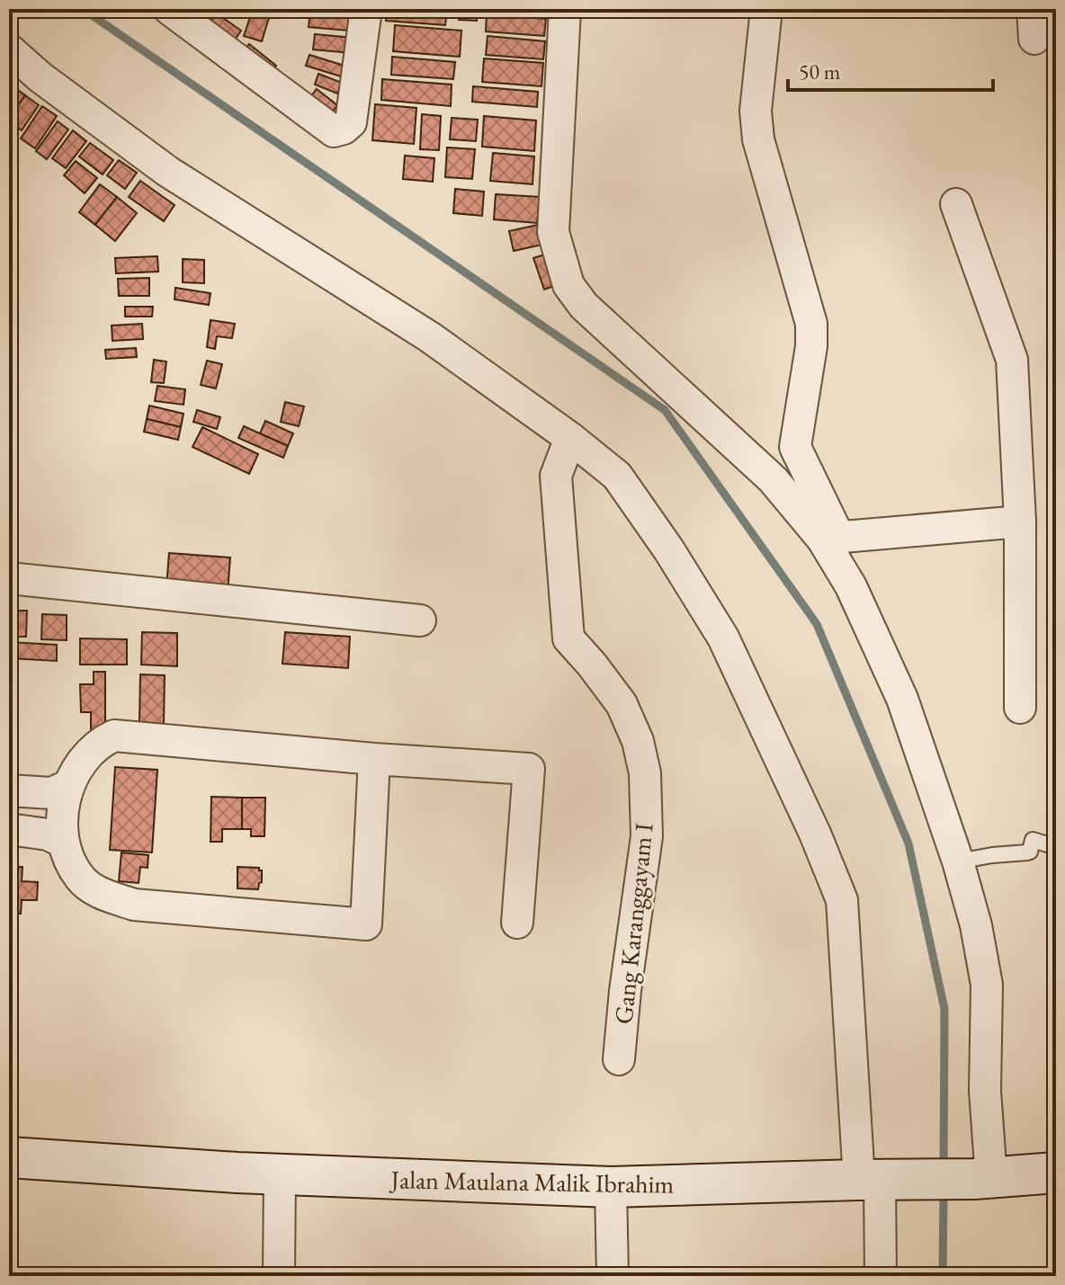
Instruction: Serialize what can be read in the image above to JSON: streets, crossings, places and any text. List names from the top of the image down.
{
  "streets": {
    "main road": ["Jalan Maulana Malik Ibrahim"],
    "street": ["Gang Karanggayam I"]
  },
  "scale_bar": "50 m"
}
